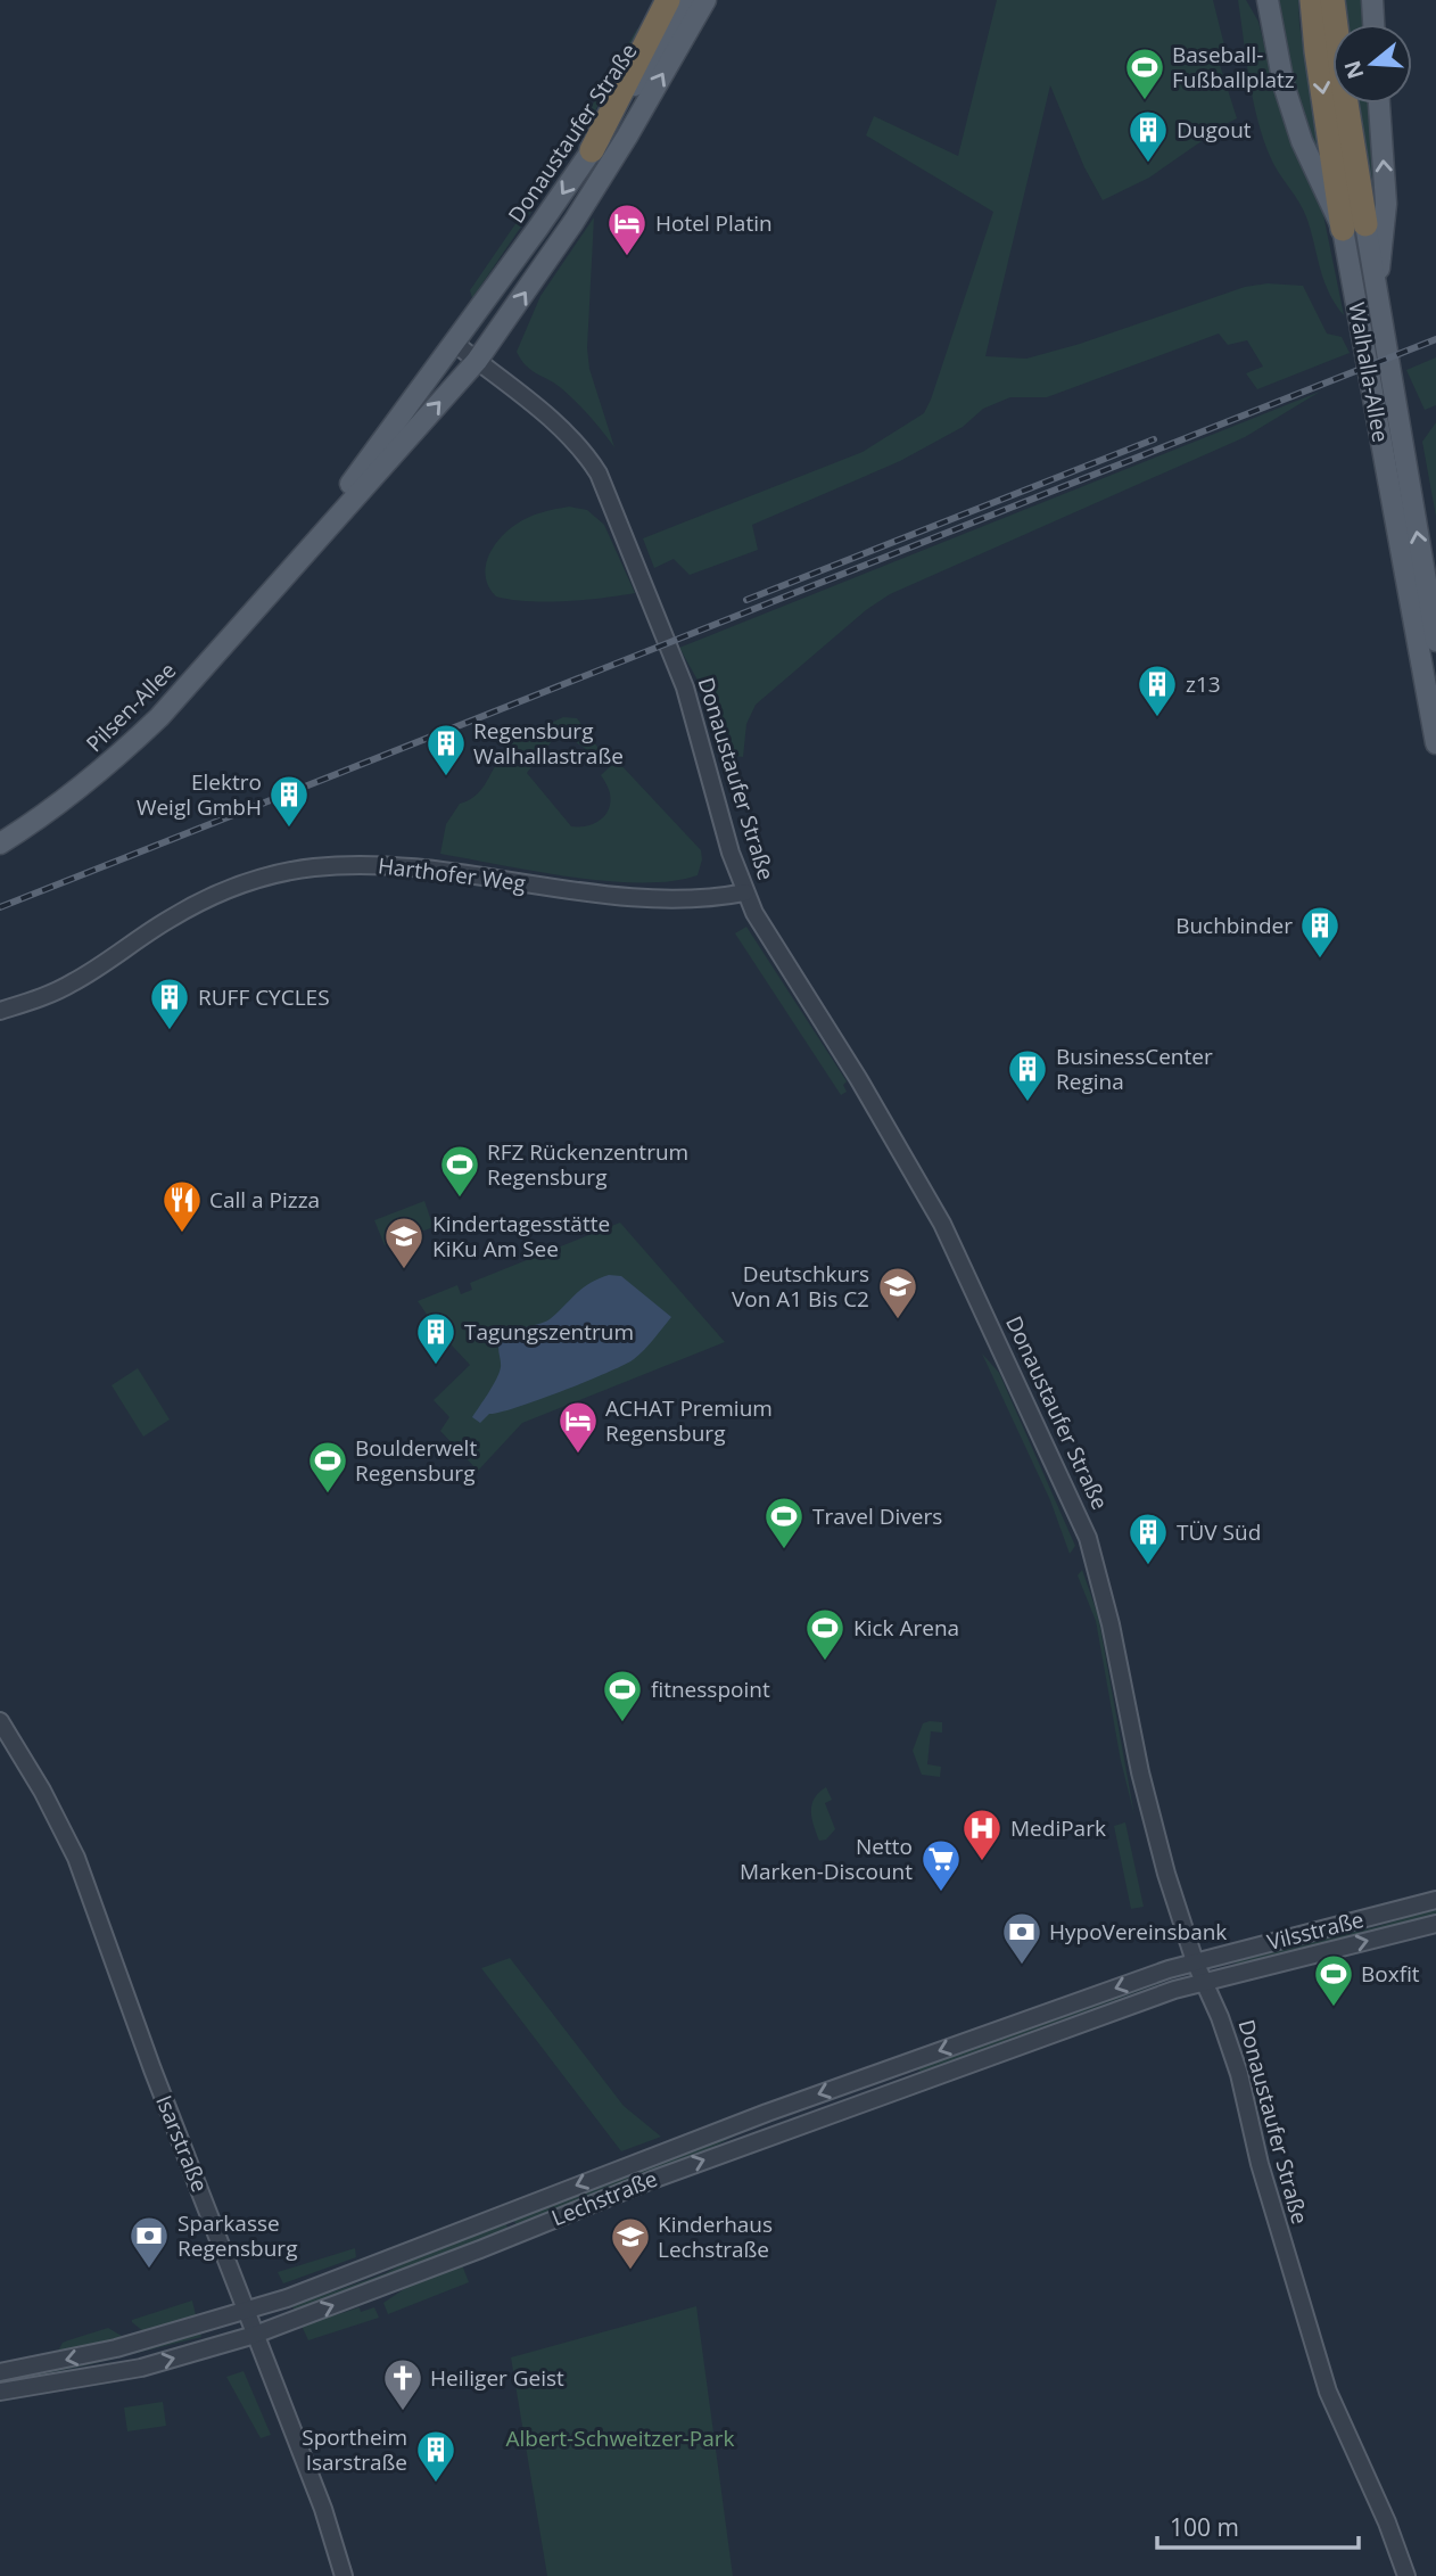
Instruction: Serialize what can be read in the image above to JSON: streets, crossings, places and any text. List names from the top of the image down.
{
  "streets": {
    "highway": ["Walhalla-Allee"],
    "main road": ["Donaustaufer Straße", "Pilsen-Allee"],
    "street": [
      "Harthofer Weg",
      "Vilsstraße",
      "Isarstraße",
      "Lechstraße"
    ]
  },
  "crossings": [
    ["Donaustaufer Straße", "Pilsen-Allee"],
    ["Donaustaufer Straße", "Harthofer Weg"],
    ["Donaustaufer Straße", "Vilsstraße"],
    ["Donaustaufer Straße", "Lechstraße"],
    ["Vilsstraße", "Lechstraße"],
    ["Isarstraße", "Lechstraße"]
  ],
  "parks": ["Albert-Schweitzer-Park"],
  "places": {
    "sports": [
      "Baseball- Fußballplatz",
      "RFZ Rückenzentrum Regensburg",
      "Boulderwelt Regensburg",
      "Travel Divers",
      "Kick Arena",
      "fitnesspoint",
      "Boxfit"
    ],
    "building": [
      "Dugout",
      "z13",
      "Regensburg Walhallastraße",
      "Elektro Weigl GmbH",
      "Buchbinder",
      "RUFF CYCLES",
      "BusinessCenter Regina",
      "Tagungszentrum",
      "TÜV Süd",
      "Sportheim Isarstraße"
    ],
    "hotel": ["Hotel Platin", "ACHAT Premium Regensburg"],
    "restaurant": ["Call a Pizza"],
    "school or university": ["Kindertagesstätte KiKu Am See", "Deutschkurs Von A1 Bis C2", "Kinderhaus Lechstraße"],
    "hospital": ["MediPark"],
    "supermarket": ["Netto Marken-Discount"],
    "bank": ["HypoVereinsbank", "Sparkasse Regensburg"],
    "church": ["Heiliger Geist"]
  },
  "scale_bar": "100 m",
  "north": "left"
}
